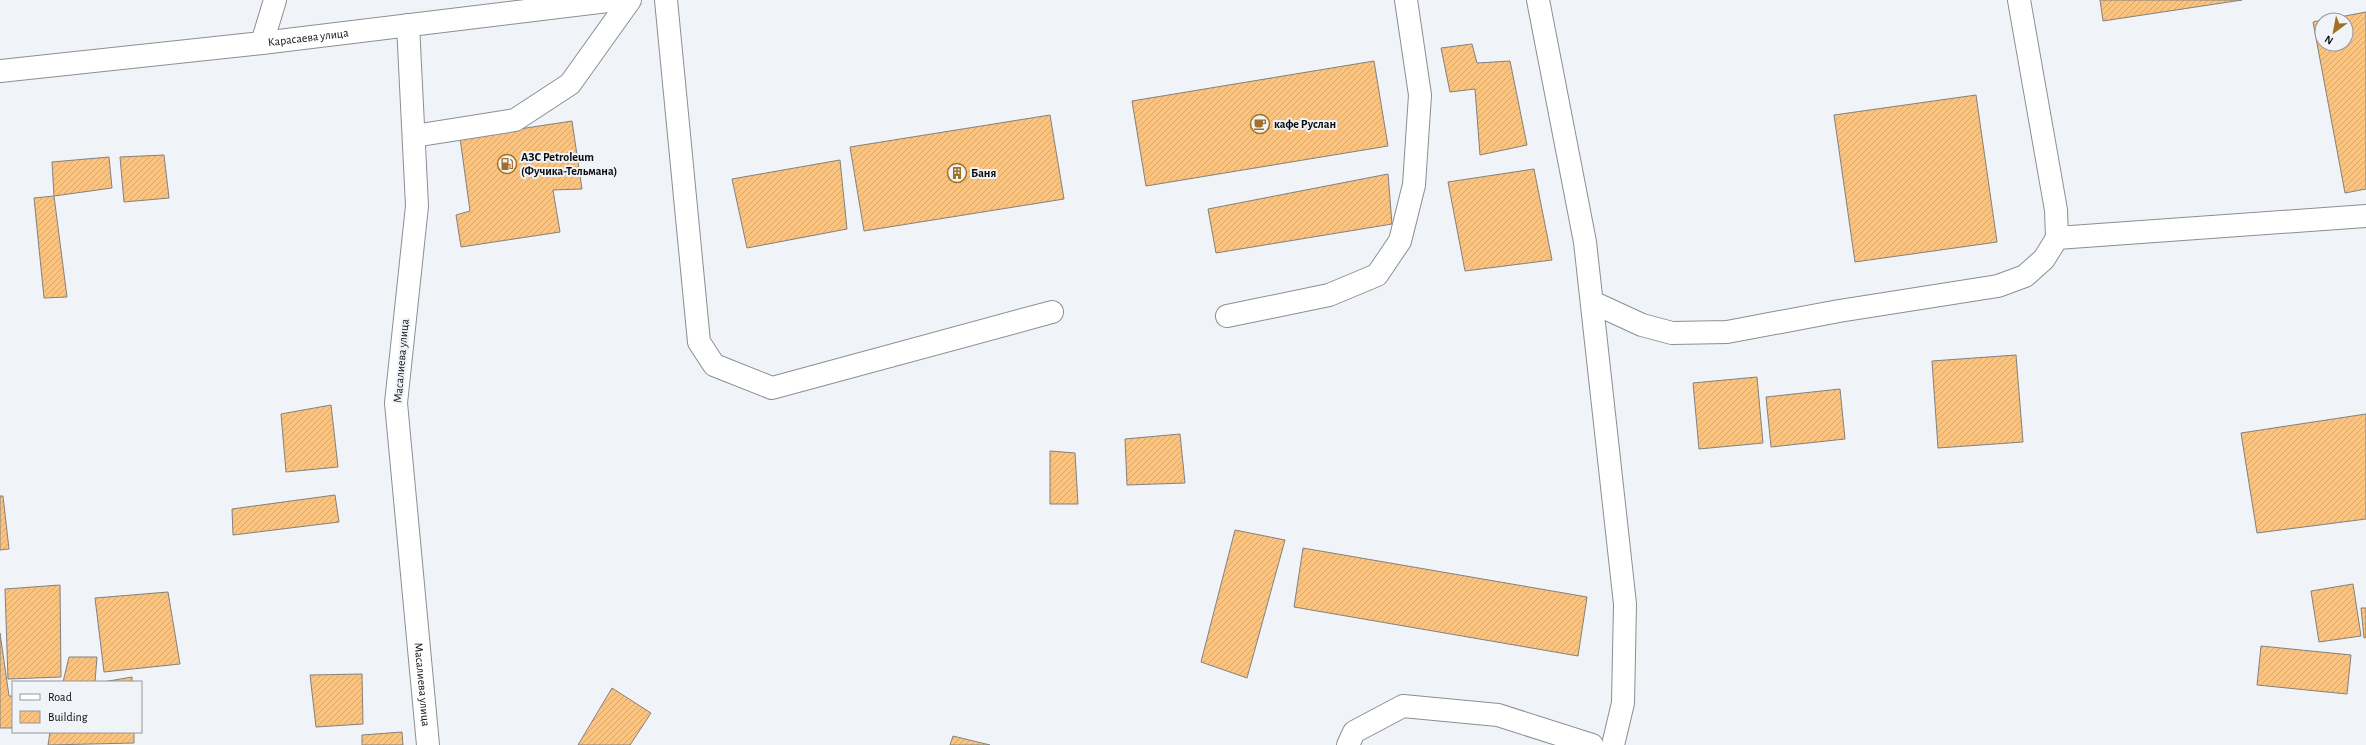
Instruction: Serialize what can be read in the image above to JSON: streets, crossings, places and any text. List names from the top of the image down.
{
  "streets": {
    "street": ["Карасаева улица", "Масалиева улица"]
  },
  "crossings": [
    ["Карасаева улица", "Масалиева улица"]
  ],
  "places": {
    "cafe": ["кафе Руслан"],
    "fuel station": ["АЗС Petroleum (Фучика-Тельмана)"],
    "building": ["Баня"]
  },
  "legend": ["Road", "Building"],
  "north": "bottom left"
}
